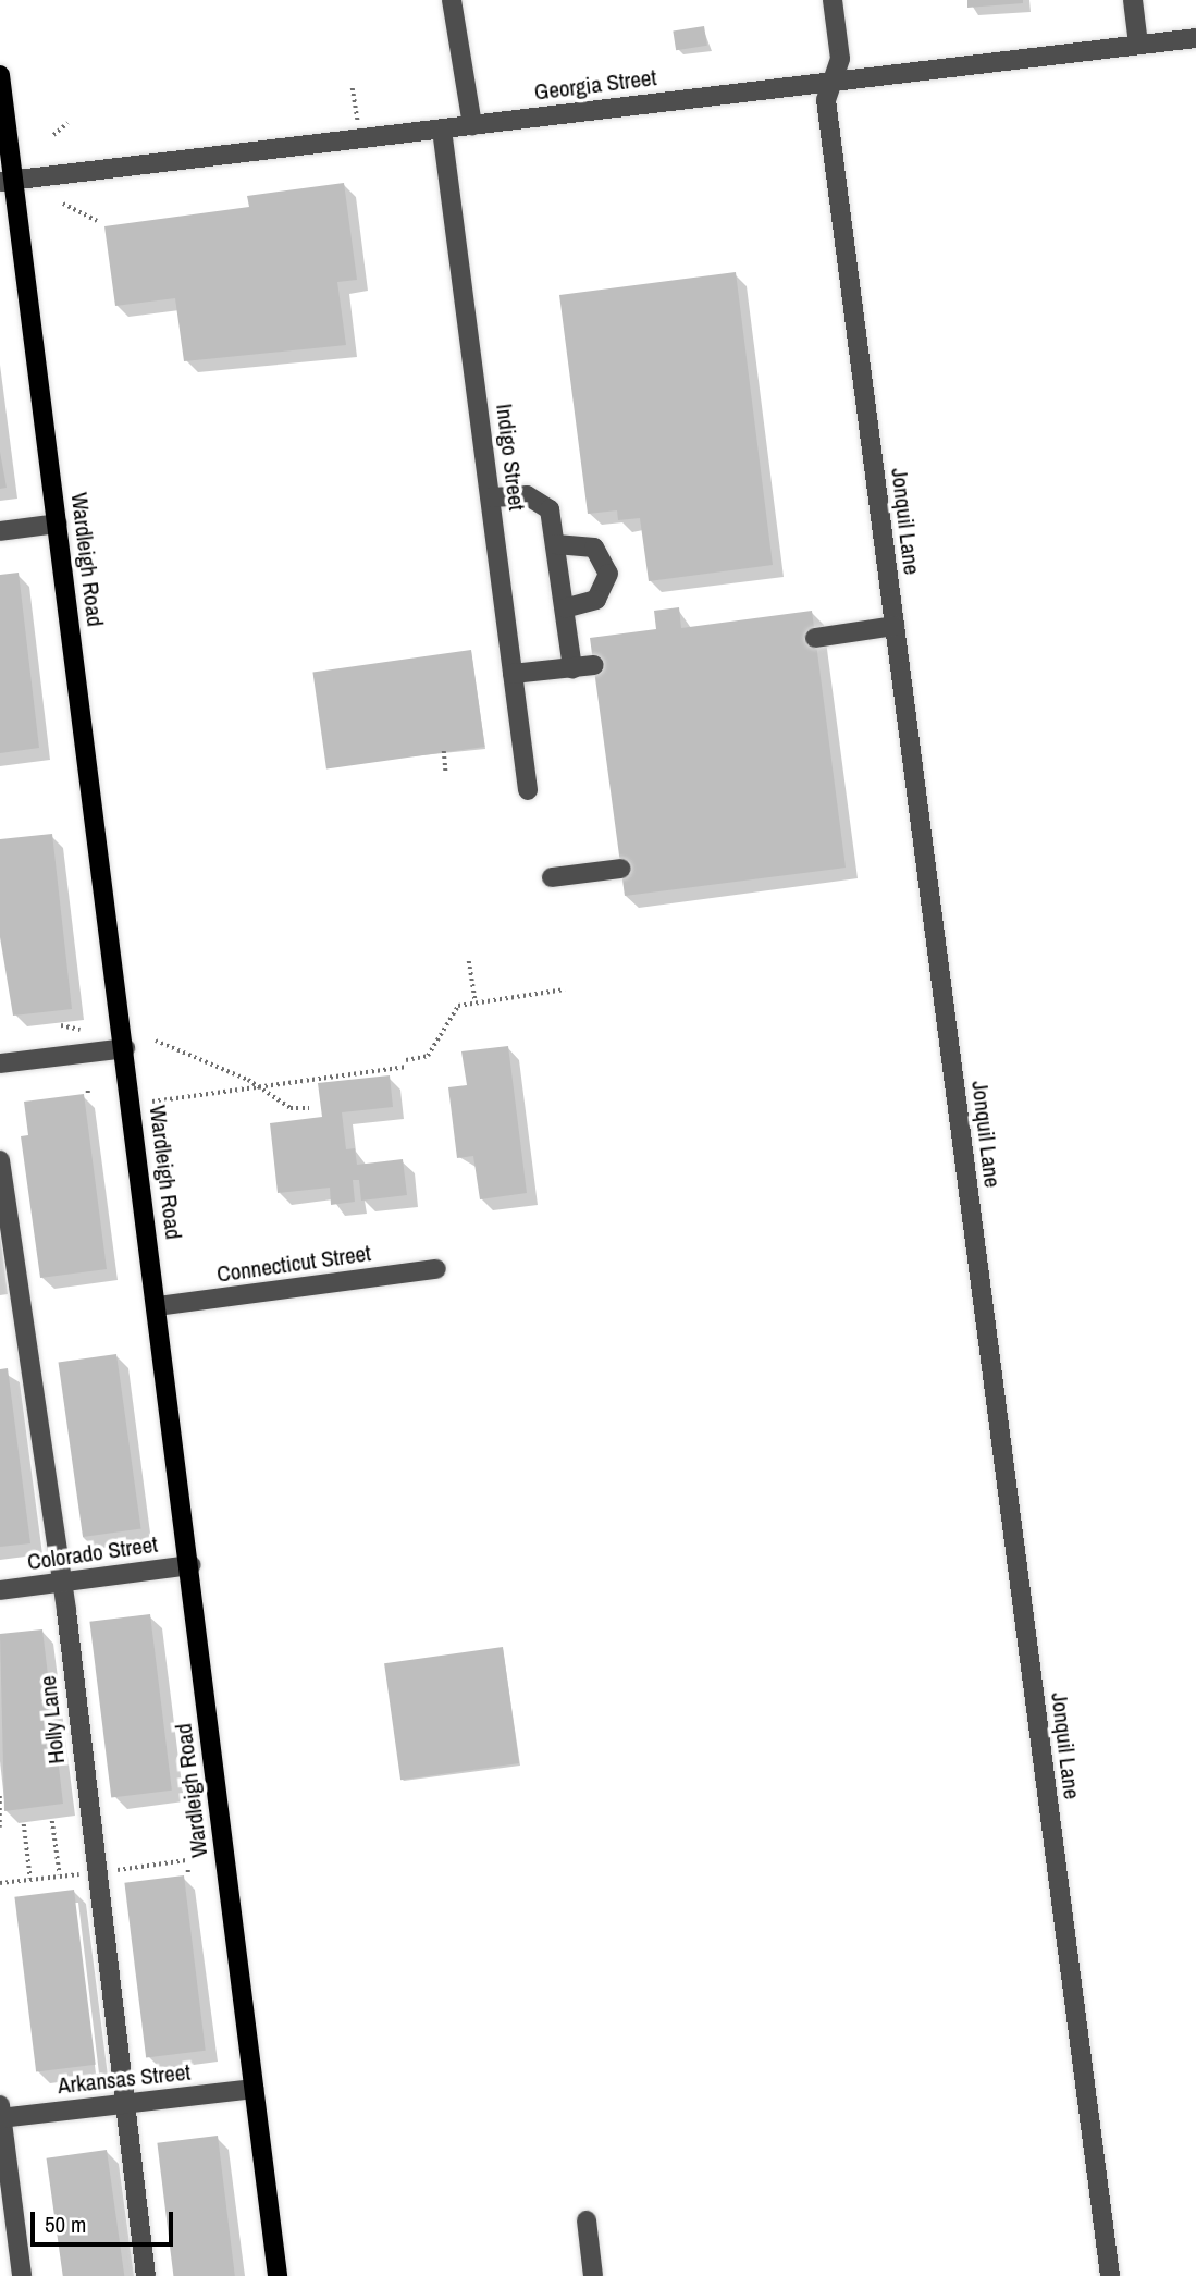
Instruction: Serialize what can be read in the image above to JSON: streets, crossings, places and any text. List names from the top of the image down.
{
  "streets": {
    "main road": ["Wardleigh Road"],
    "street": [
      "Georgia Street",
      "Indigo Street",
      "Jonquil Lane",
      "Connecticut Street",
      "Colorado Street",
      "Holly Lane",
      "Arkansas Street"
    ]
  },
  "crossings": [
    ["Georgia Street", "Indigo Street"],
    ["Georgia Street", "Jonquil Lane"],
    ["Georgia Street", "Wardleigh Road"],
    ["Wardleigh Road", "Connecticut Street"],
    ["Wardleigh Road", "Colorado Street"],
    ["Wardleigh Road", "Arkansas Street"],
    ["Colorado Street", "Holly Lane"],
    ["Holly Lane", "Arkansas Street"]
  ],
  "scale_bar": "50 m"
}
